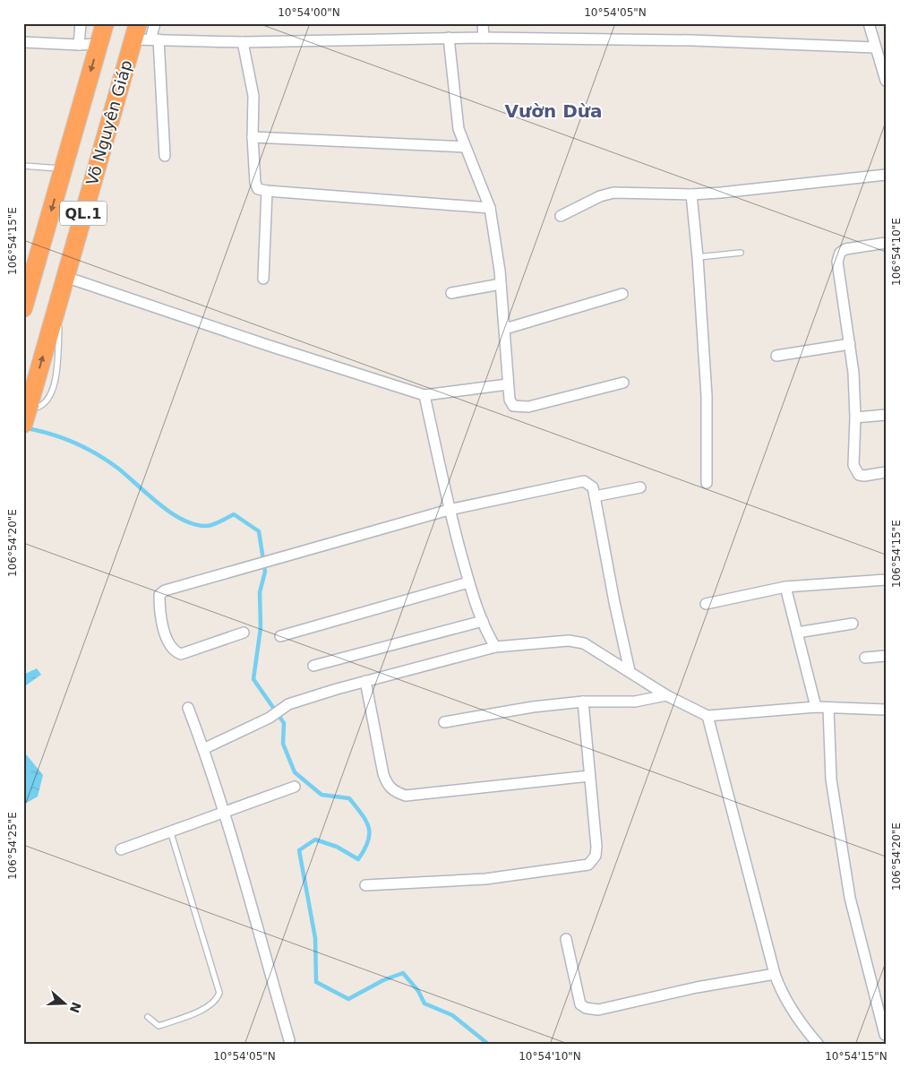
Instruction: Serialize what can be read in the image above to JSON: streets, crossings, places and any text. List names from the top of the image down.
{
  "streets": {
    "highway": ["Võ Nguyên Giáp", "QL.1"]
  },
  "crossings": [
    ["Võ Nguyên Giáp", "QL.1"]
  ],
  "districts": ["Vườn Dừa"],
  "north": "right",
  "coordinates": [
    "10°54'00\"N",
    "10°54'05\"N",
    "106°54'15\"E",
    "106°54'10\"E",
    "106°54'20\"E",
    "106°54'25\"E",
    "10°54'10\"N",
    "10°54'15\"N"
  ]
}
